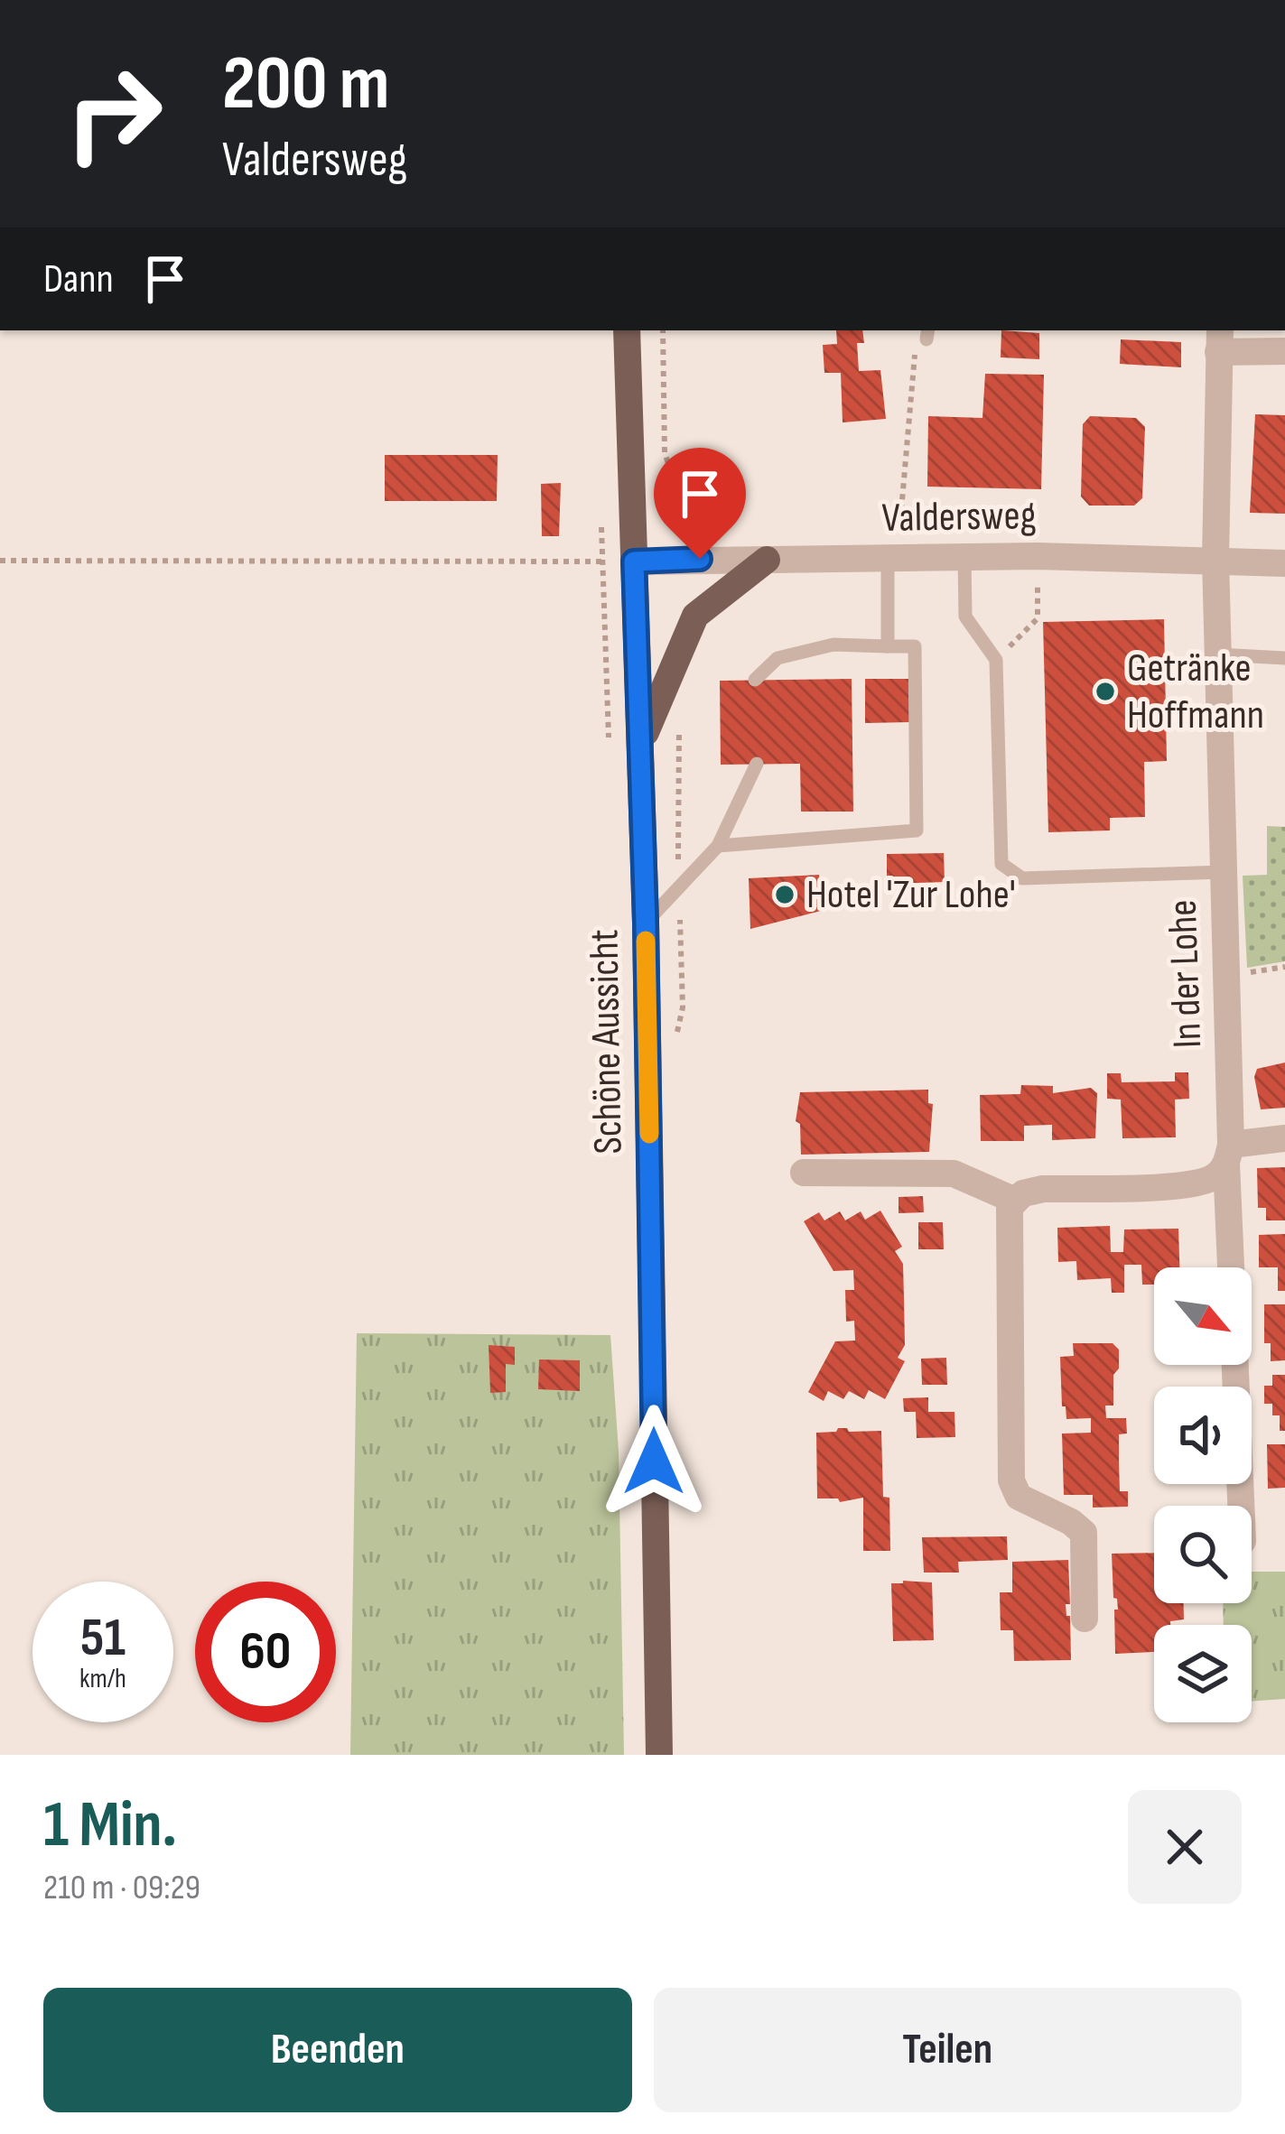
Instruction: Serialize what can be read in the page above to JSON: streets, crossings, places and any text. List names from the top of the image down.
{
  "streets": {
    "main road": ["Schöne Aussicht"],
    "street": ["Valdersweg", "In der Lohe"]
  },
  "crossings": [
    ["Valdersweg", "In der Lohe"],
    ["Valdersweg", "Schöne Aussicht"]
  ],
  "places": ["Getränke Hoffmann", "Hotel 'Zur Lohe'"],
  "north": "bottom right",
  "page": {
    "turn": ["200 m", "Valdersweg"],
    "then": "Dann",
    "speed": "51 km/h",
    "limit": "60",
    "heading": ["1 Min.", "210 m · 09:29"],
    "buttons": ["Beenden", "Teilen"]
  }
}
